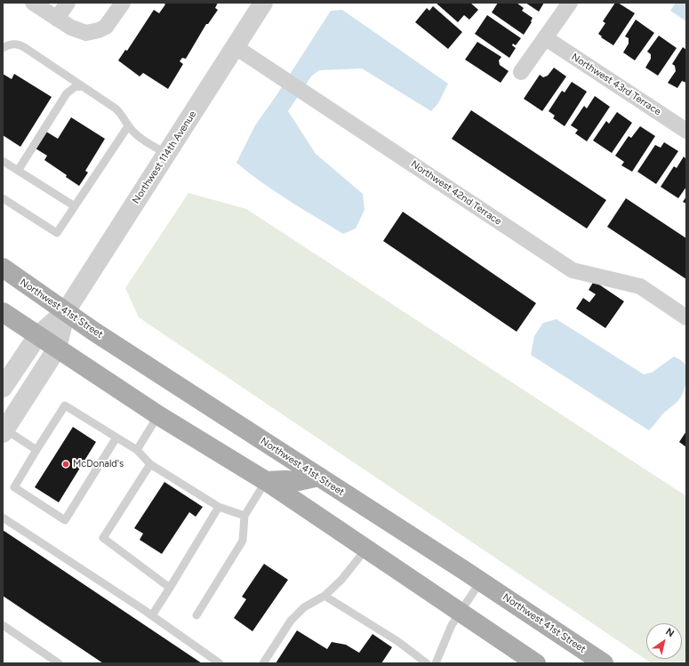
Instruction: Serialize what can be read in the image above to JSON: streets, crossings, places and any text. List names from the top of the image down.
{
  "streets": {
    "main road": ["Northwest 41st Street"],
    "street": ["Northwest 43rd Terrace", "Northwest 114th Avenue", "Northwest 42nd Terrace"]
  },
  "crossings": [
    ["Northwest 114th Avenue", "Northwest 42nd Terrace"],
    ["Northwest 114th Avenue", "Northwest 41st Street"]
  ],
  "places": ["McDonald's"],
  "north": "top right"
}
